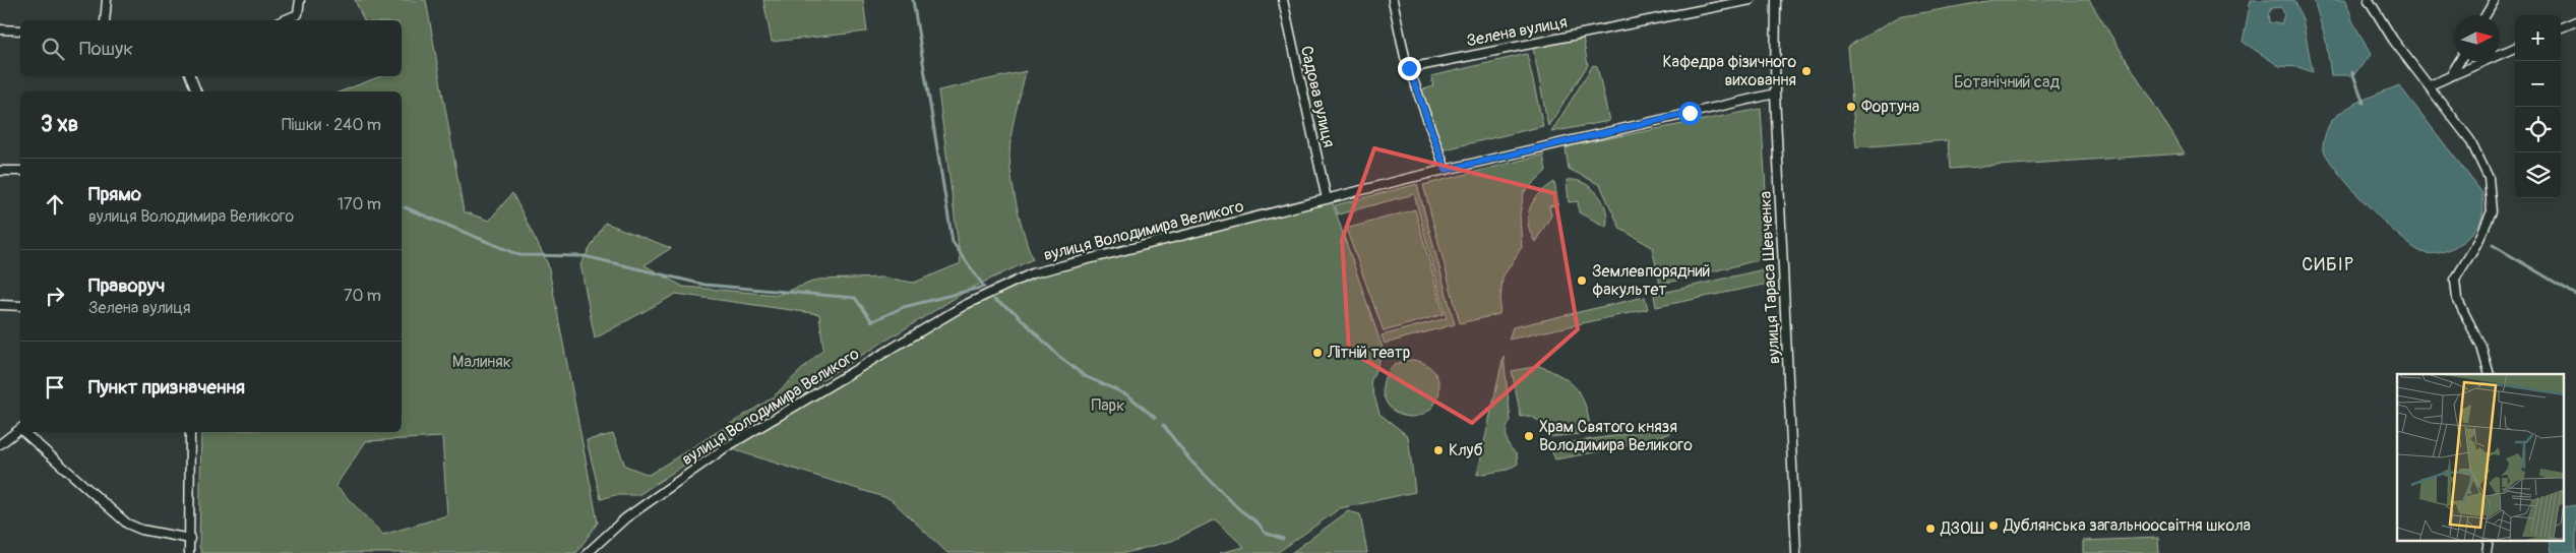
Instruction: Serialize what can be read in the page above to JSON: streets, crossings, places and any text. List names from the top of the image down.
{
  "streets": {
    "street": [
      "Зелена вулиця",
      "Садова вулиця",
      "вулиця Володимира Великого",
      "вулиця Тараса Шевченка"
    ]
  },
  "crossings": [
    ["Садова вулиця", "вулиця Володимира Великого"],
    ["вулиця Володимира Великого", "вулиця Тараса Шевченка"]
  ],
  "districts": ["СИБІР"],
  "parks": ["Ботанічний сад", "Малиняк", "Парк"],
  "places": [
    "Кафедра фізичного виховання",
    "Фортуна",
    "Землевпорядний факультет",
    "Літній театр",
    "Храм Святого князя Володимира Великого",
    "Клуб",
    "Дублянська загальноосвітня школа",
    "ДЗОШ"
  ],
  "north": "right",
  "page": {
    "map_buttons": ["+", "−"],
    "search": "Пошук",
    "heading": ["3 хв", "Пішки · 240 m"],
    "list": [
      ["Прямо", "вулиця Володимира Великого", "170 m"],
      ["Праворуч", "Зелена вулиця", "70 m"],
      "Пункт призначення"
    ]
  }
}
